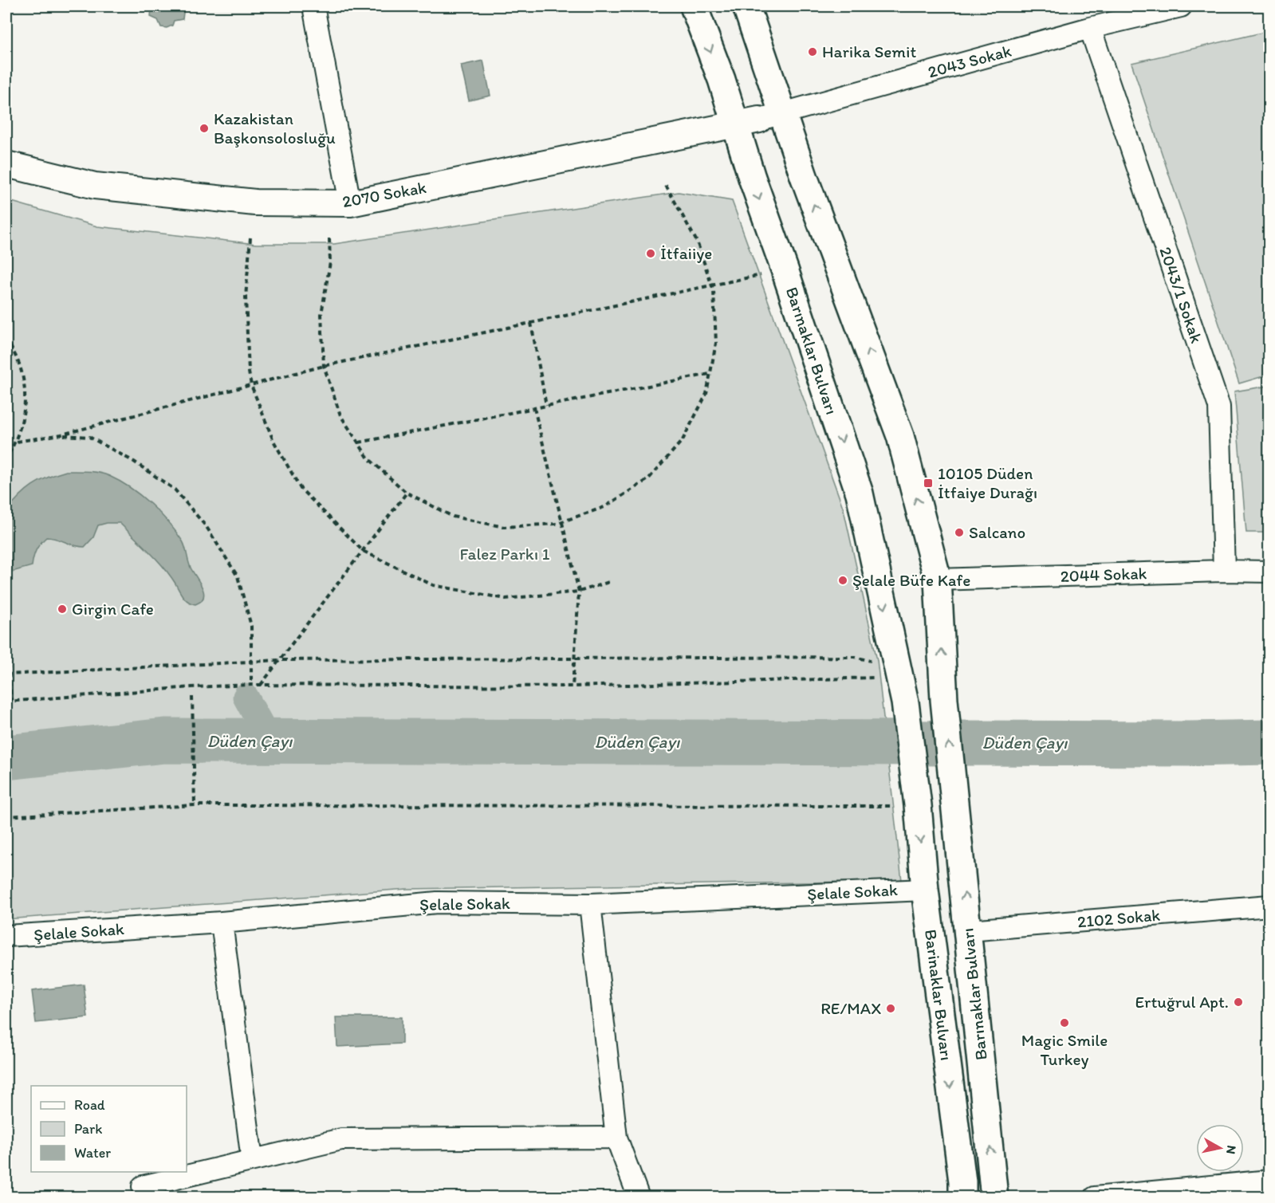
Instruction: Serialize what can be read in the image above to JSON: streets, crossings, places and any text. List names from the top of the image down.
{
  "streets": {
    "main road": ["Barınaklar Bulvarı", "Barinaklar Bulvarı"],
    "street": [
      "2043 Sokak",
      "2070 Sokak",
      "2043/1 Sokak",
      "2044 Sokak",
      "Şelale Sokak",
      "2102 Sokak"
    ]
  },
  "crossings": [
    ["2043 Sokak", "2070 Sokak"],
    ["2043 Sokak", "2043/1 Sokak"],
    ["2043 Sokak", "Barınaklar Bulvarı"],
    ["2070 Sokak", "Barınaklar Bulvarı"],
    ["2043/1 Sokak", "2044 Sokak"],
    ["Barınaklar Bulvarı", "2044 Sokak"],
    ["Barınaklar Bulvarı", "2102 Sokak"],
    ["Barınaklar Bulvarı", "Barinaklar Bulvarı"],
    ["Şelale Sokak", "Barinaklar Bulvarı"]
  ],
  "one_way": ["Barinaklar Bulvarı"],
  "water": ["Düden Çayı"],
  "parks": ["Falez Parkı 1"],
  "places": {
    "other": [
      "Harika Semit",
      "Kazakistan Başkonsolosluğu",
      "İtfaiiye",
      "Salcano",
      "Şelale Büfe Kafe",
      "Girgin Cafe",
      "Ertuğrul Apt.",
      "RE/MAX",
      "Magic Smile Turkey"
    ],
    "transit": ["10105 Düden İtfaiye Durağı"]
  },
  "legend": ["Road", "Park", "Water"],
  "north": "right"
}
